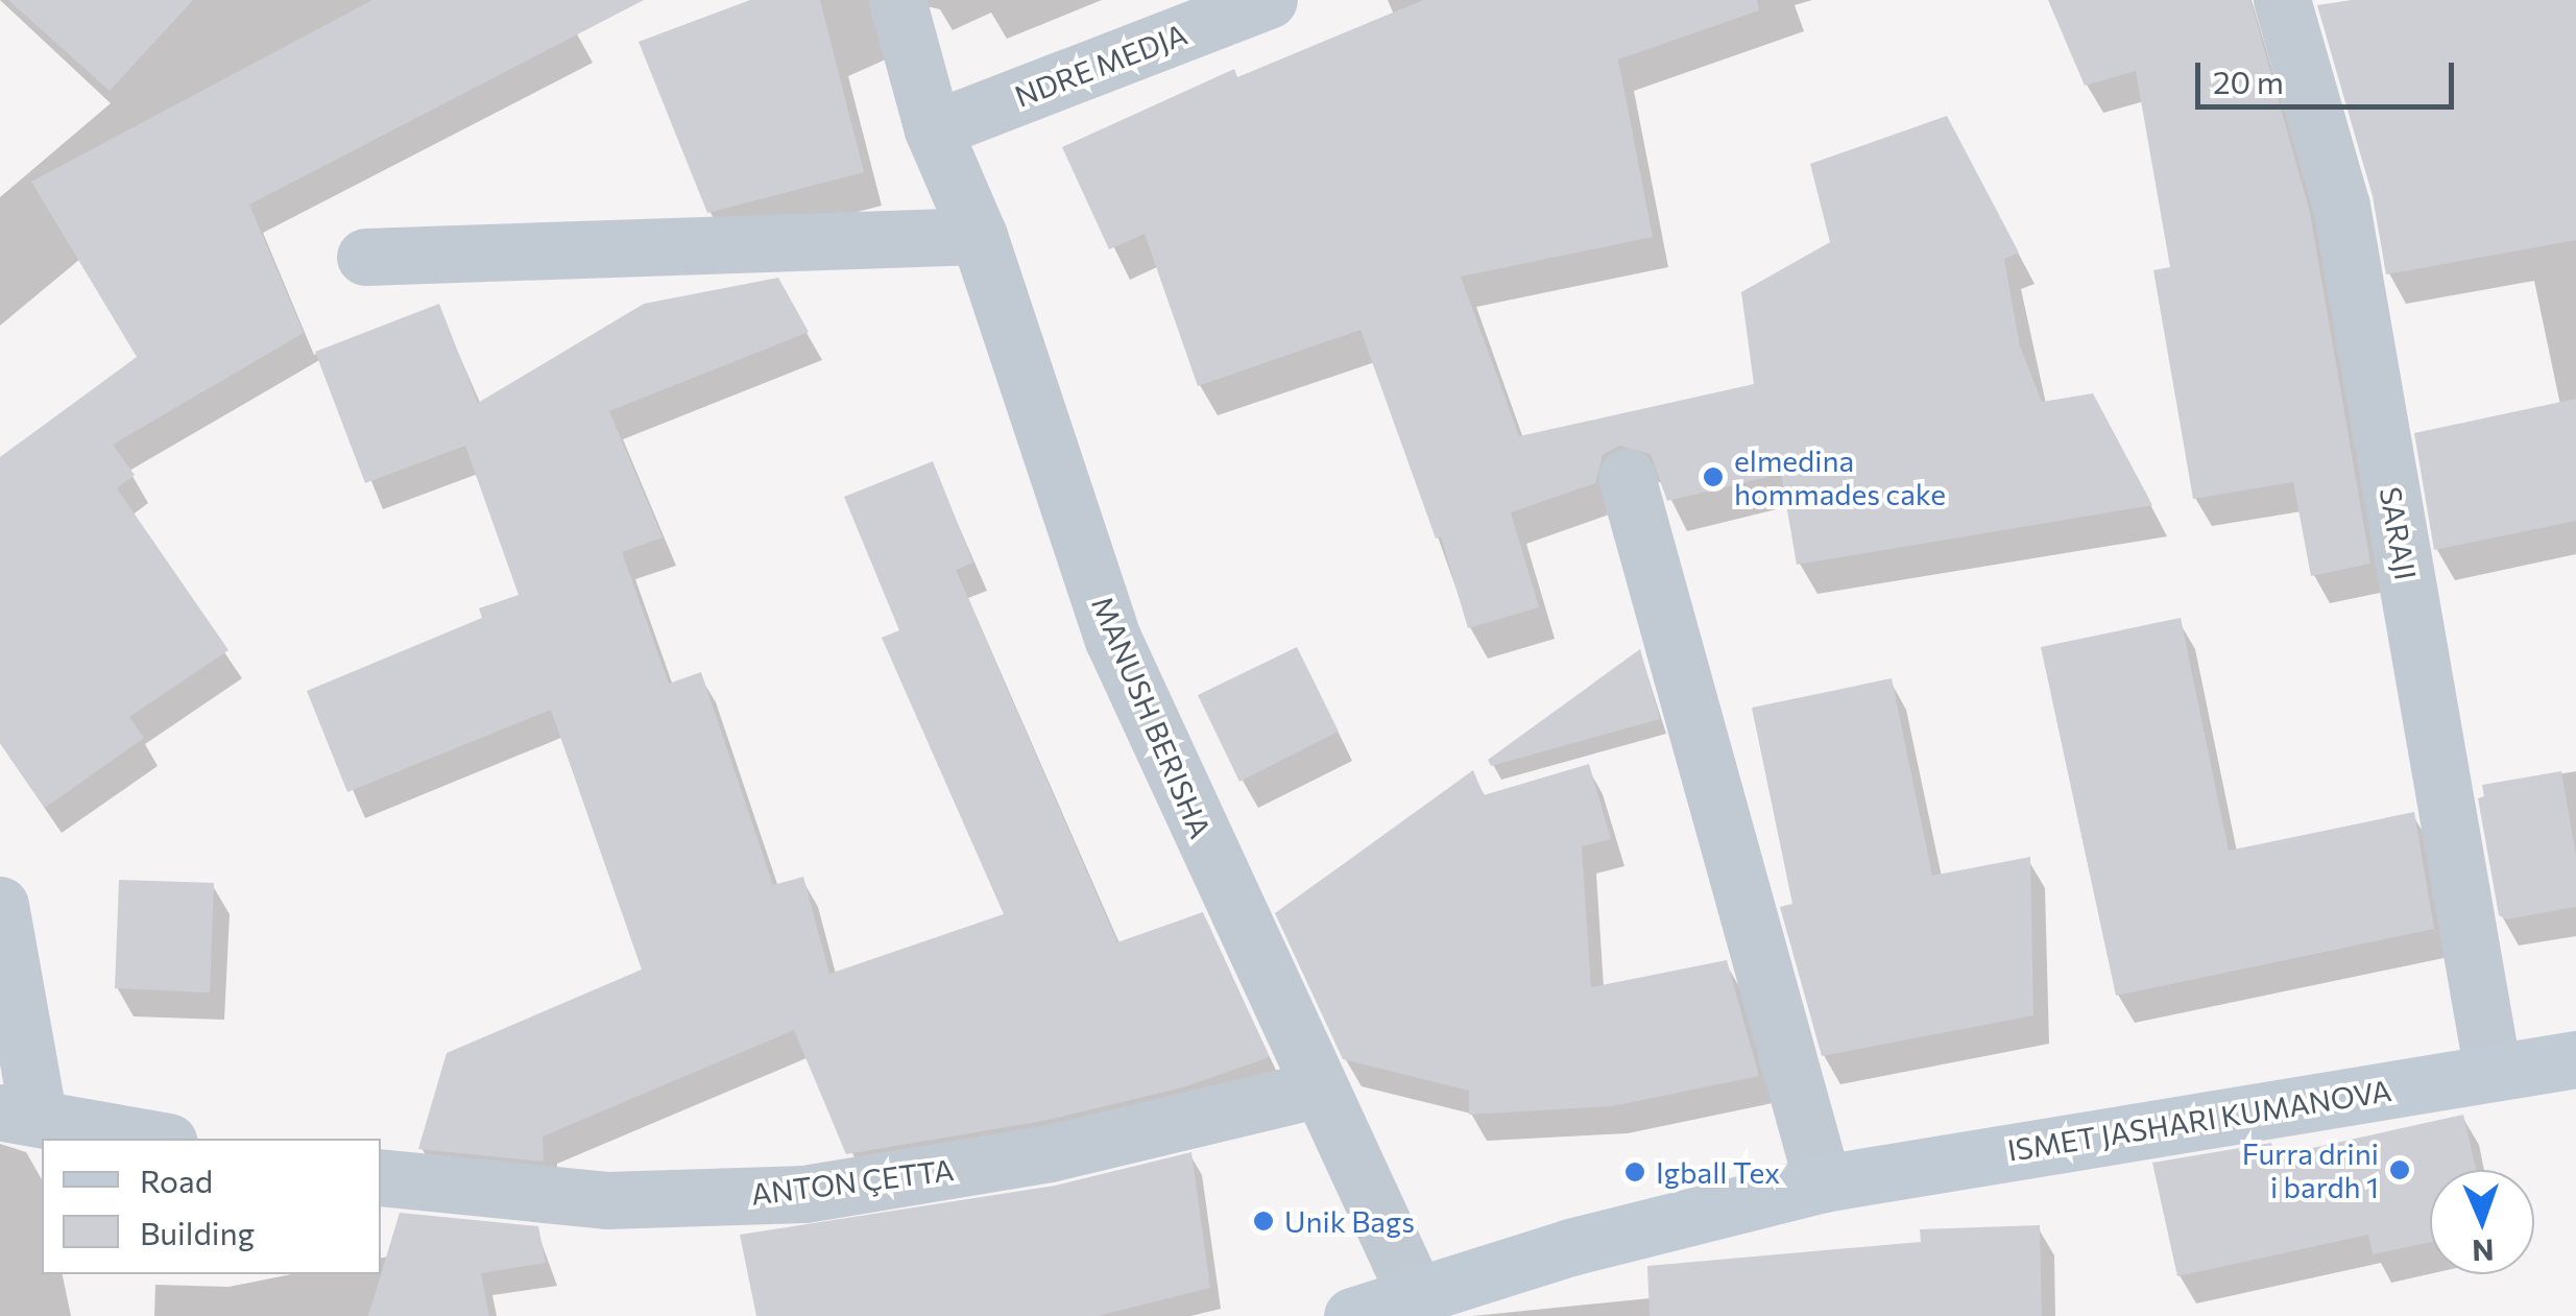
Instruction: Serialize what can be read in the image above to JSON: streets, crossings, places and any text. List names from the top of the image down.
{
  "streets": {
    "street": [
      "NDRE MEDJA",
      "SARAJI",
      "MANUSH BERISHA",
      "ISMET JASHARI KUMANOVA",
      "ANTON ÇETTA"
    ]
  },
  "crossings": [
    ["NDRE MEDJA", "MANUSH BERISHA"],
    ["SARAJI", "ISMET JASHARI KUMANOVA"],
    ["MANUSH BERISHA", "ISMET JASHARI KUMANOVA"],
    ["MANUSH BERISHA", "ANTON ÇETTA"]
  ],
  "places": [
    "elmedina hommades cake",
    "Furra drini i bardh 1",
    "Igball Tex",
    "Unik Bags"
  ],
  "legend": ["Road", "Building"],
  "scale_bar": "20 m",
  "north": "bottom"
}
